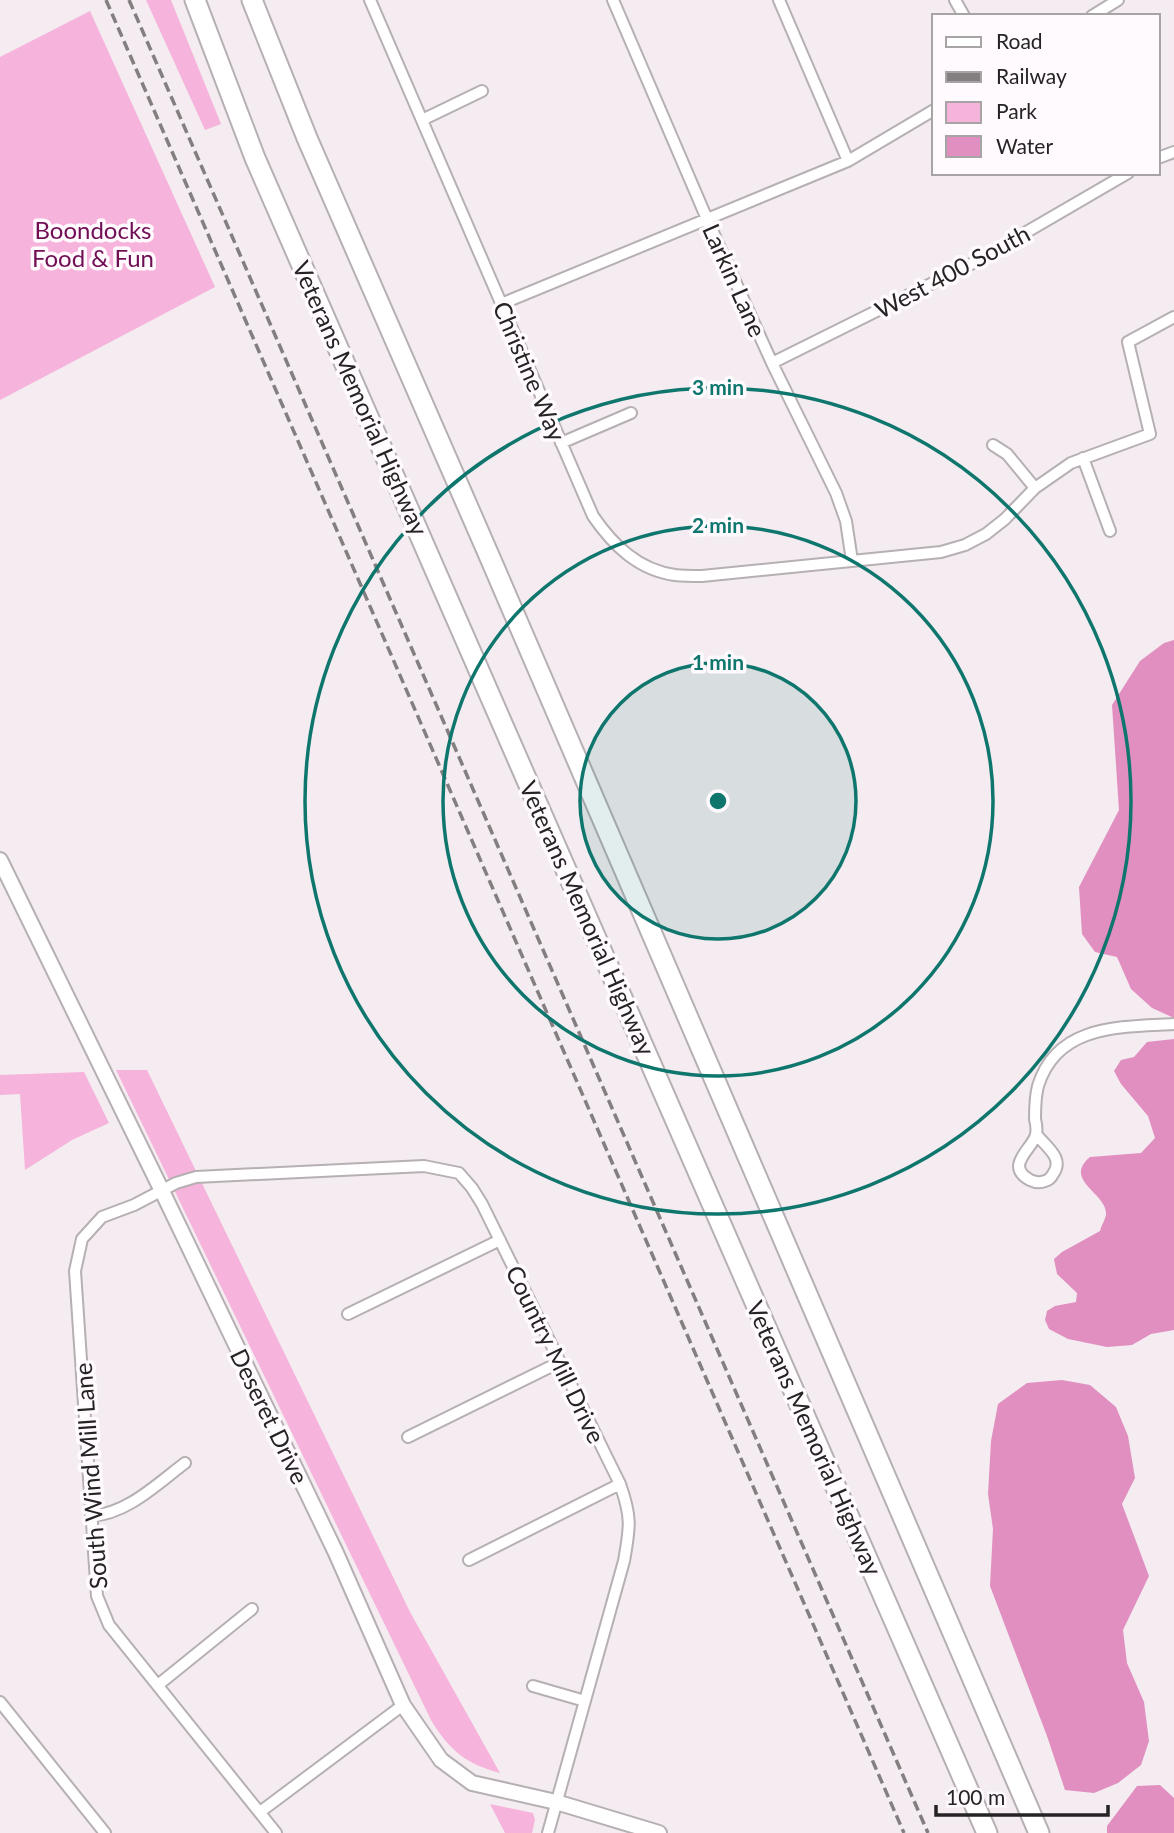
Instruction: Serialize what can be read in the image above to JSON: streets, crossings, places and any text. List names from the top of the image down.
{
  "streets": {
    "highway": ["Veterans Memorial Highway"],
    "street": [
      "West 400 South",
      "Larkin Lane",
      "Christine Way",
      "Country Mill Drive",
      "Deseret Drive",
      "South Wind Mill Lane"
    ]
  },
  "crossings": [
    ["West 400 South", "Larkin Lane"],
    ["Larkin Lane", "Christine Way"],
    ["Country Mill Drive", "Deseret Drive"],
    ["Country Mill Drive", "South Wind Mill Lane"],
    ["Deseret Drive", "South Wind Mill Lane"]
  ],
  "parks": ["Boondocks Food & Fun"],
  "legend": [
    "Road",
    "Railway",
    "Park",
    "Water"
  ],
  "scale_bar": "100 m",
  "rings": ["3 min", "2 min", "1 min"]
}
